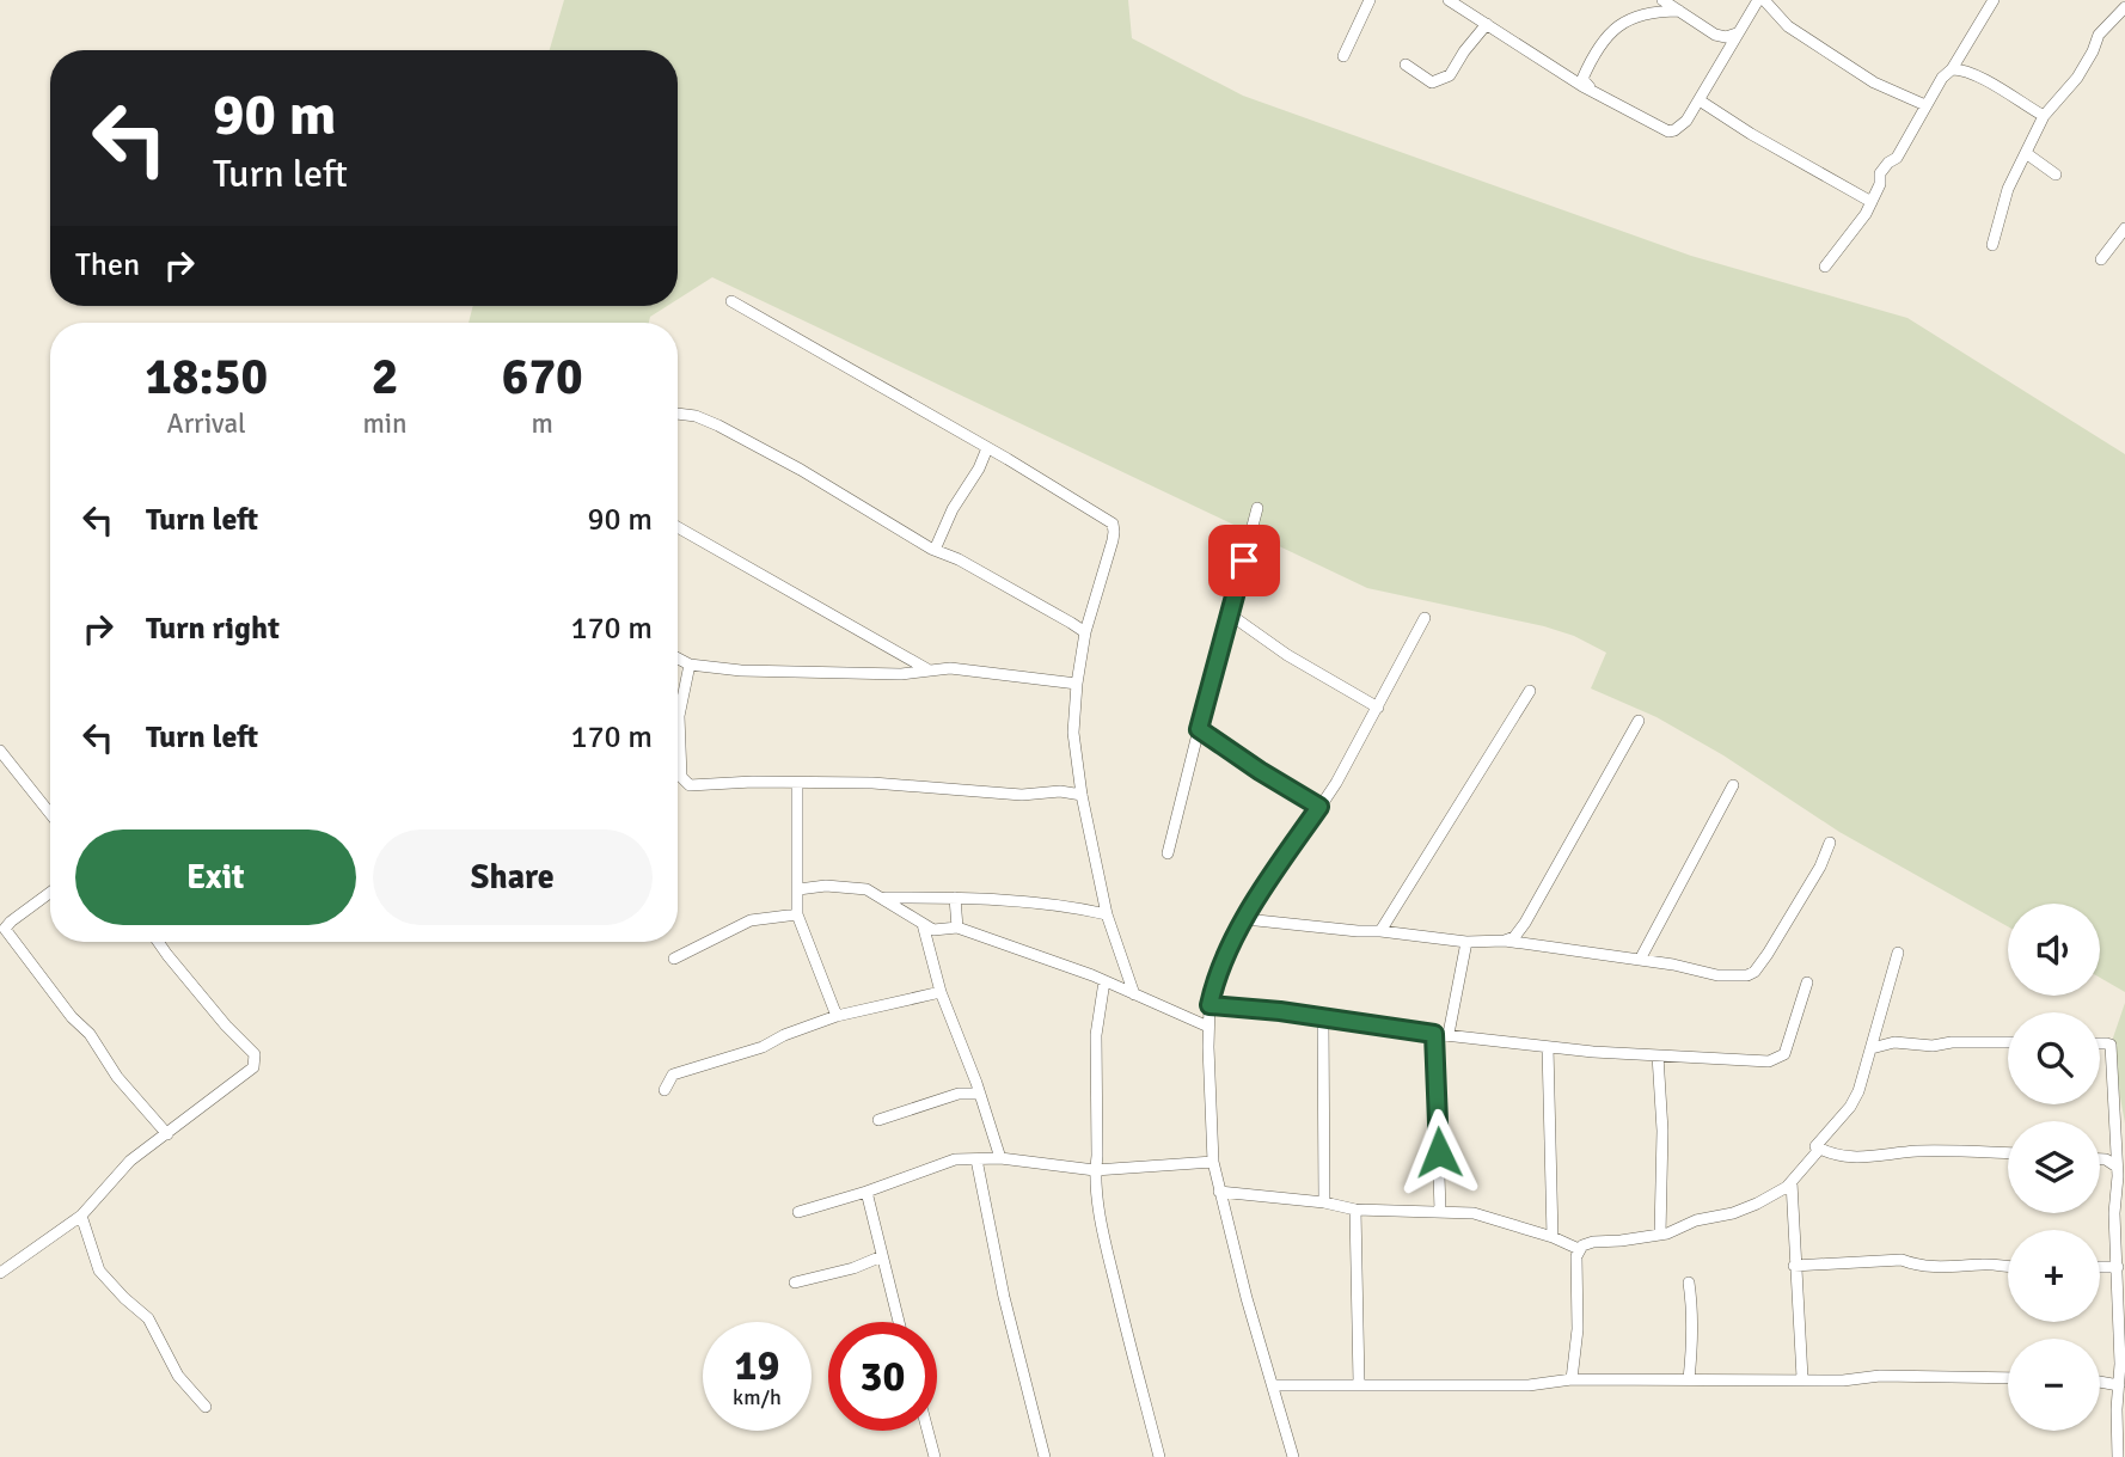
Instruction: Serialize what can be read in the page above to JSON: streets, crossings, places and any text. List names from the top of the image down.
{
  "page": {
    "turn": ["90 m", "Turn left"],
    "then": "Then",
    "eta": [
      "18:50",
      "Arrival",
      "2",
      "min",
      "670",
      "m"
    ],
    "list": [
      {
        "name": "Turn left",
        "value": "90 m"
      },
      {
        "name": "Turn right",
        "value": "170 m"
      },
      {
        "name": "Turn left",
        "value": "170 m"
      }
    ],
    "buttons": ["Exit", "Share"],
    "map_buttons": ["+", "−"],
    "speed": "19 km/h",
    "limit": "30"
  }
}
